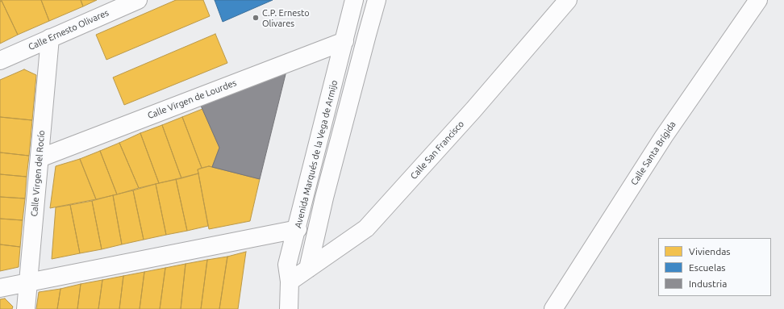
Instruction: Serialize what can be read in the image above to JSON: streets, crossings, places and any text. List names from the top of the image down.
{
  "streets": {
    "street": [
      "Calle Ernesto Olivares",
      "Calle Virgen de Lourdes",
      "Calle San Francisco",
      "Calle Santa Brígida",
      "Avenida Marqués de la Vega de Armijo",
      "Calle Virgen del Rocío"
    ]
  },
  "crossings": [
    ["Calle Ernesto Olivares", "Calle Virgen del Rocío"],
    ["Calle Virgen de Lourdes", "Avenida Marqués de la Vega de Armijo"],
    ["Calle Virgen de Lourdes", "Calle Virgen del Rocío"],
    ["Calle San Francisco", "Avenida Marqués de la Vega de Armijo"]
  ],
  "places": ["C.P. Ernesto Olivares"],
  "legend": ["Viviendas", "Escuelas", "Industria"]
}
